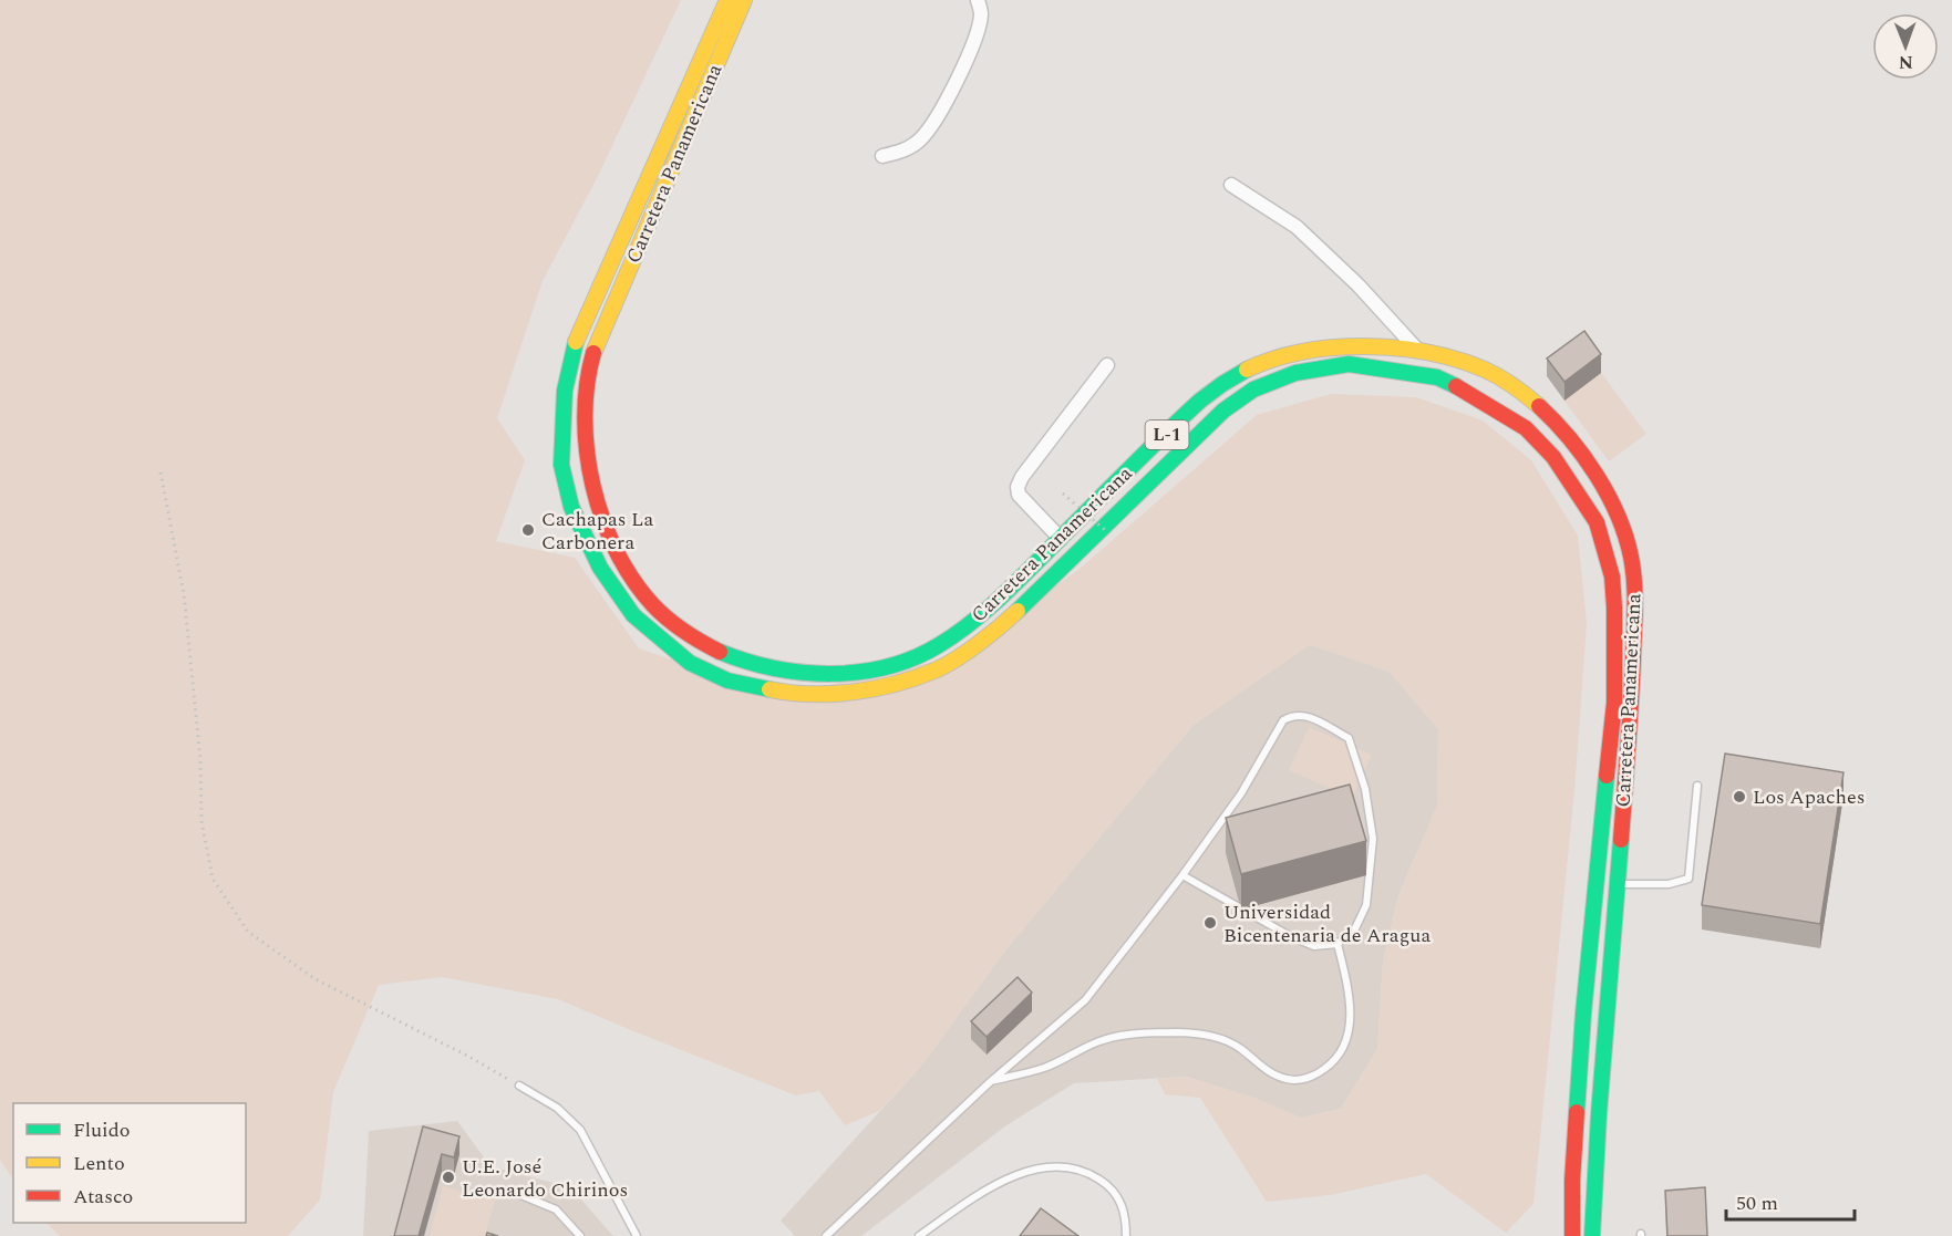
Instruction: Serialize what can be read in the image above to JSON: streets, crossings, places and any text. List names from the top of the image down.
{
  "streets": {
    "main road": ["Carretera Panamericana", "L-1"]
  },
  "places": [
    "Cachapas La Carbonera",
    "Los Apaches",
    "Universidad Bicentenaria de Aragua",
    "U.E. José Leonardo Chirinos"
  ],
  "legend": ["Fluido", "Lento", "Atasco"],
  "scale_bar": "50 m",
  "north": "bottom"
}
